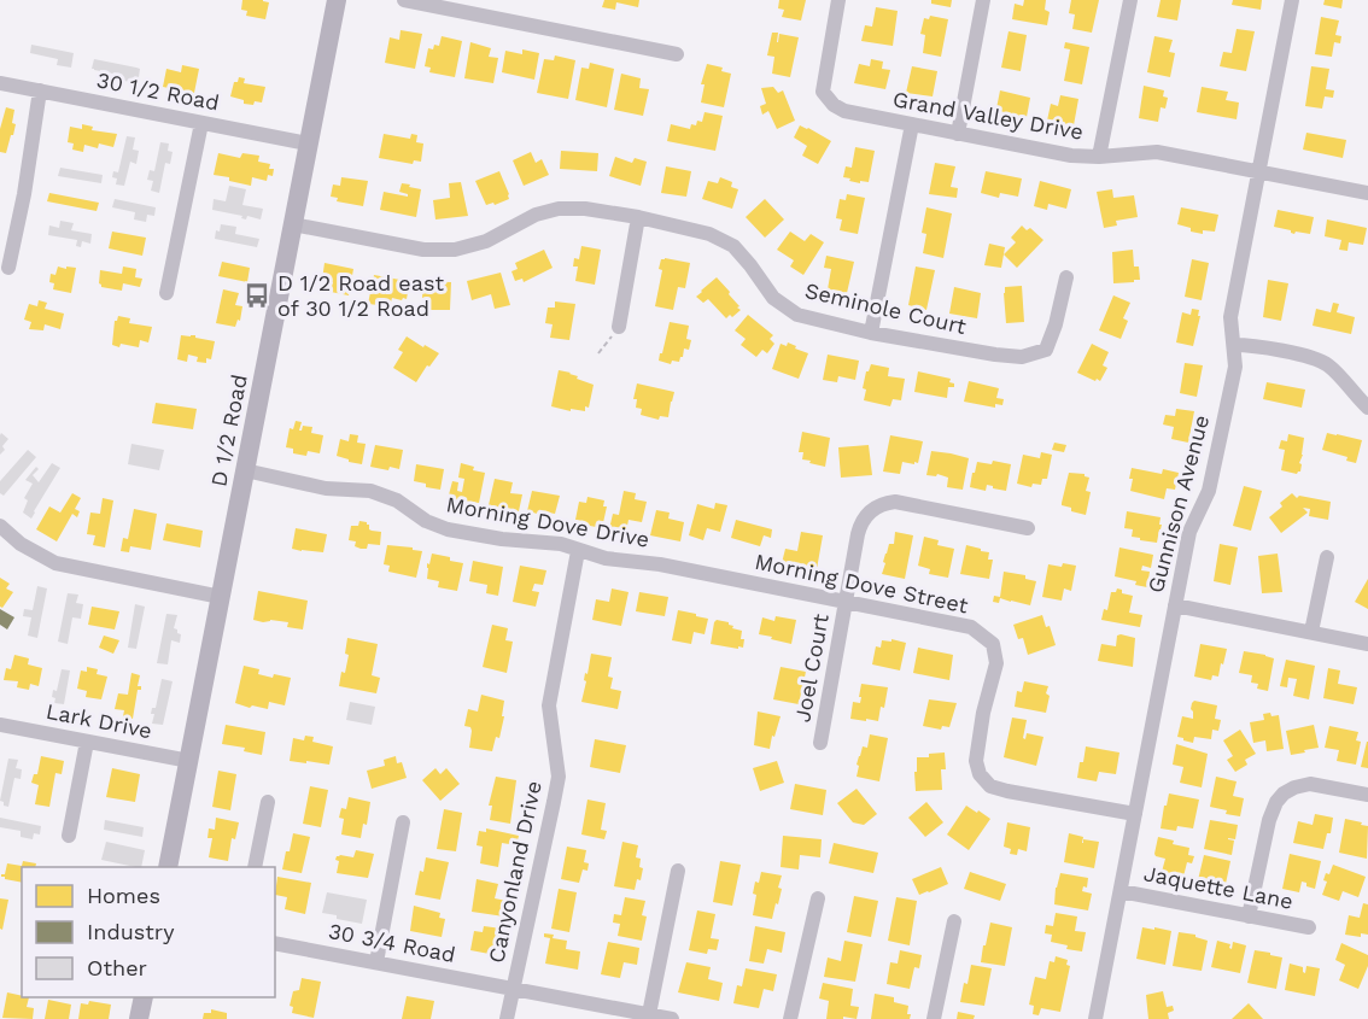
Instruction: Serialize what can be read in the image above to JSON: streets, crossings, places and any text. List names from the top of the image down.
{
  "streets": {
    "main road": ["D 1/2 Road"],
    "street": [
      "30 1/2 Road",
      "Grand Valley Drive",
      "Seminole Court",
      "Gunnison Avenue",
      "Morning Dove Drive",
      "Morning Dove Street",
      "Joel Court",
      "Lark Drive",
      "Canyonland Drive",
      "Jaquette Lane",
      "30 3/4 Road"
    ]
  },
  "crossings": [
    ["30 1/2 Road", "D 1/2 Road"],
    ["Grand Valley Drive", "Gunnison Avenue"],
    ["Seminole Court", "D 1/2 Road"],
    ["D 1/2 Road", "Morning Dove Drive"],
    ["D 1/2 Road", "Lark Drive"],
    ["Gunnison Avenue", "Morning Dove Street"],
    ["Gunnison Avenue", "Jaquette Lane"],
    ["Morning Dove Drive", "Morning Dove Street"],
    ["Morning Dove Drive", "Canyonland Drive"],
    ["Morning Dove Street", "Joel Court"],
    ["Canyonland Drive", "30 3/4 Road"]
  ],
  "places": {
    "bus stop": ["D 1/2 Road east of 30 1/2 Road"]
  },
  "legend": ["Homes", "Industry", "Other"]
}
